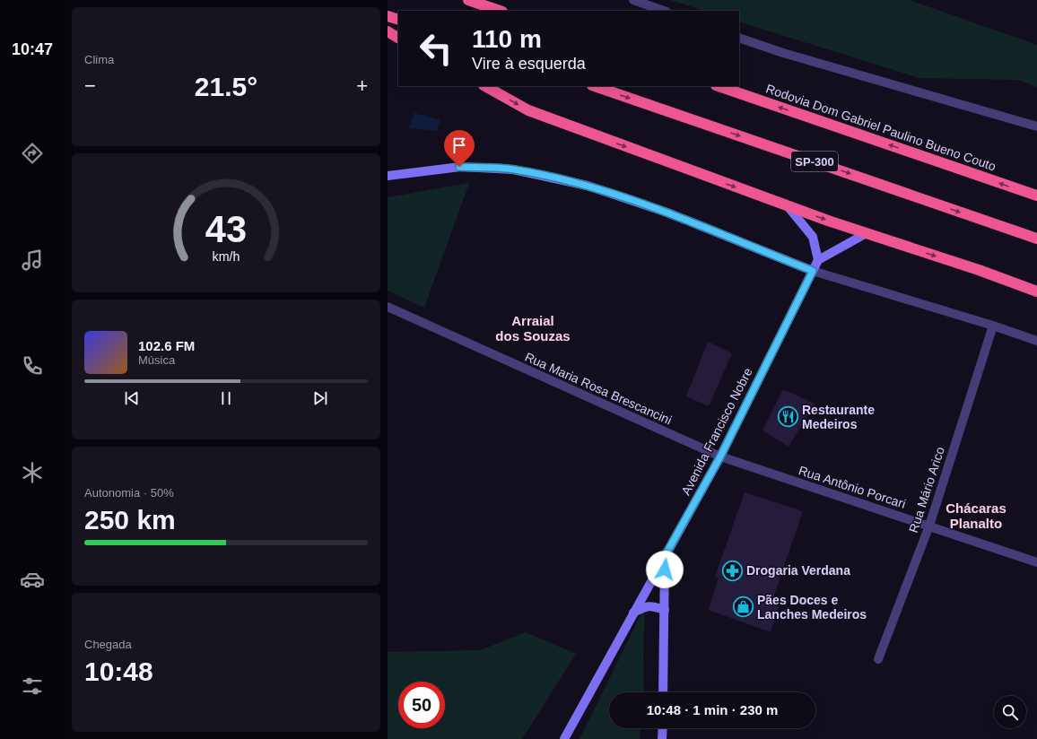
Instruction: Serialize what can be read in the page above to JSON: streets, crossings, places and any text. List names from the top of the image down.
{
  "streets": {
    "highway": ["Rodovia Dom Gabriel Paulino Bueno Couto", "SP-300"],
    "street": [
      "Rua Maria Rosa Brescancini",
      "Avenida Francisco Nobre",
      "Rua Antônio Porcari",
      "Rua Mário Arico"
    ]
  },
  "crossings": [
    ["Rua Maria Rosa Brescancini", "Avenida Francisco Nobre"],
    ["Rua Maria Rosa Brescancini", "Rua Antônio Porcari"],
    ["Avenida Francisco Nobre", "Rua Antônio Porcari"],
    ["Rua Antônio Porcari", "Rua Mário Arico"]
  ],
  "districts": ["Arraial dos Souzas", "Chácaras Planalto"],
  "places": {
    "restaurant": ["Restaurante Medeiros"],
    "pharmacy": ["Drogaria Verdana"],
    "shop": ["Pães Doces e Lanches Medeiros"]
  },
  "page": {
    "tabs": "10:47",
    "tile": [
      "Clima",
      ["Autonomia · 50%", "250 km"],
      ["Chegada", "10:48"]
    ],
    "turn": ["110 m", "Vire à esquerda"],
    "heat": ["−", "21.5°", "+"],
    "song": ["102.6 FM", "Música"],
    "limit": "50",
    "trip": "10:48 · 1 min · 230 m",
    "gauge": ["43", "km/h"]
  }
}
